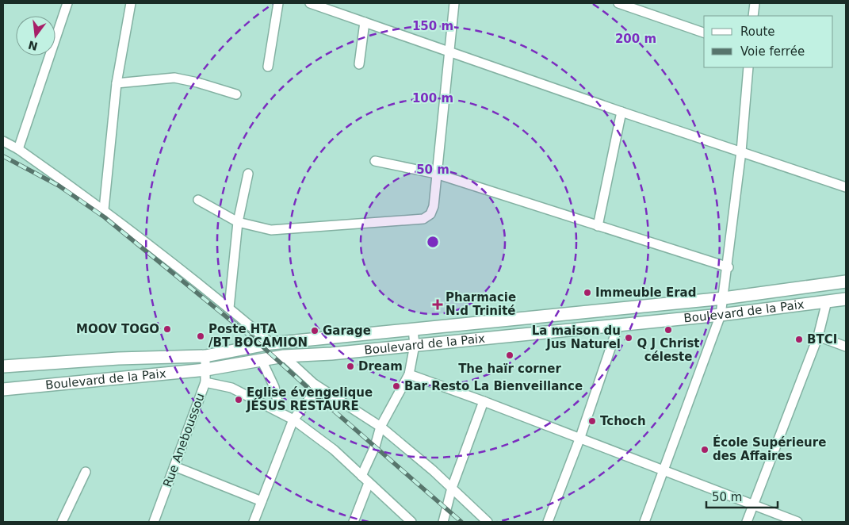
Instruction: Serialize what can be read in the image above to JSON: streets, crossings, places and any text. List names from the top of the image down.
{
  "streets": {
    "main road": ["Boulevard de la Paix"],
    "street": ["Rue Aneboussou"]
  },
  "crossings": [
    ["Boulevard de la Paix", "Rue Aneboussou"]
  ],
  "places": {
    "other": [
      "Immeuble Erad",
      "MOOV TOGO",
      "Q J Christ céleste",
      "Garage",
      "Poste HTA /BT BOCAMION",
      "La maison du Jus Naturel",
      "BTCI",
      "The haïr corner",
      "Dream",
      "Bar Resto La Bienveillance",
      "Eglise évengelique JÉSUS RESTAURE",
      "Tchoch",
      "École Supérieure des Affaires"
    ],
    "health": ["Pharmacie N.d Trinité"]
  },
  "legend": ["Route", "Voie ferrée"],
  "scale_bar": "50 m",
  "north": "bottom",
  "rings": [
    "150 m",
    "200 m",
    "100 m",
    "50 m"
  ]
}
